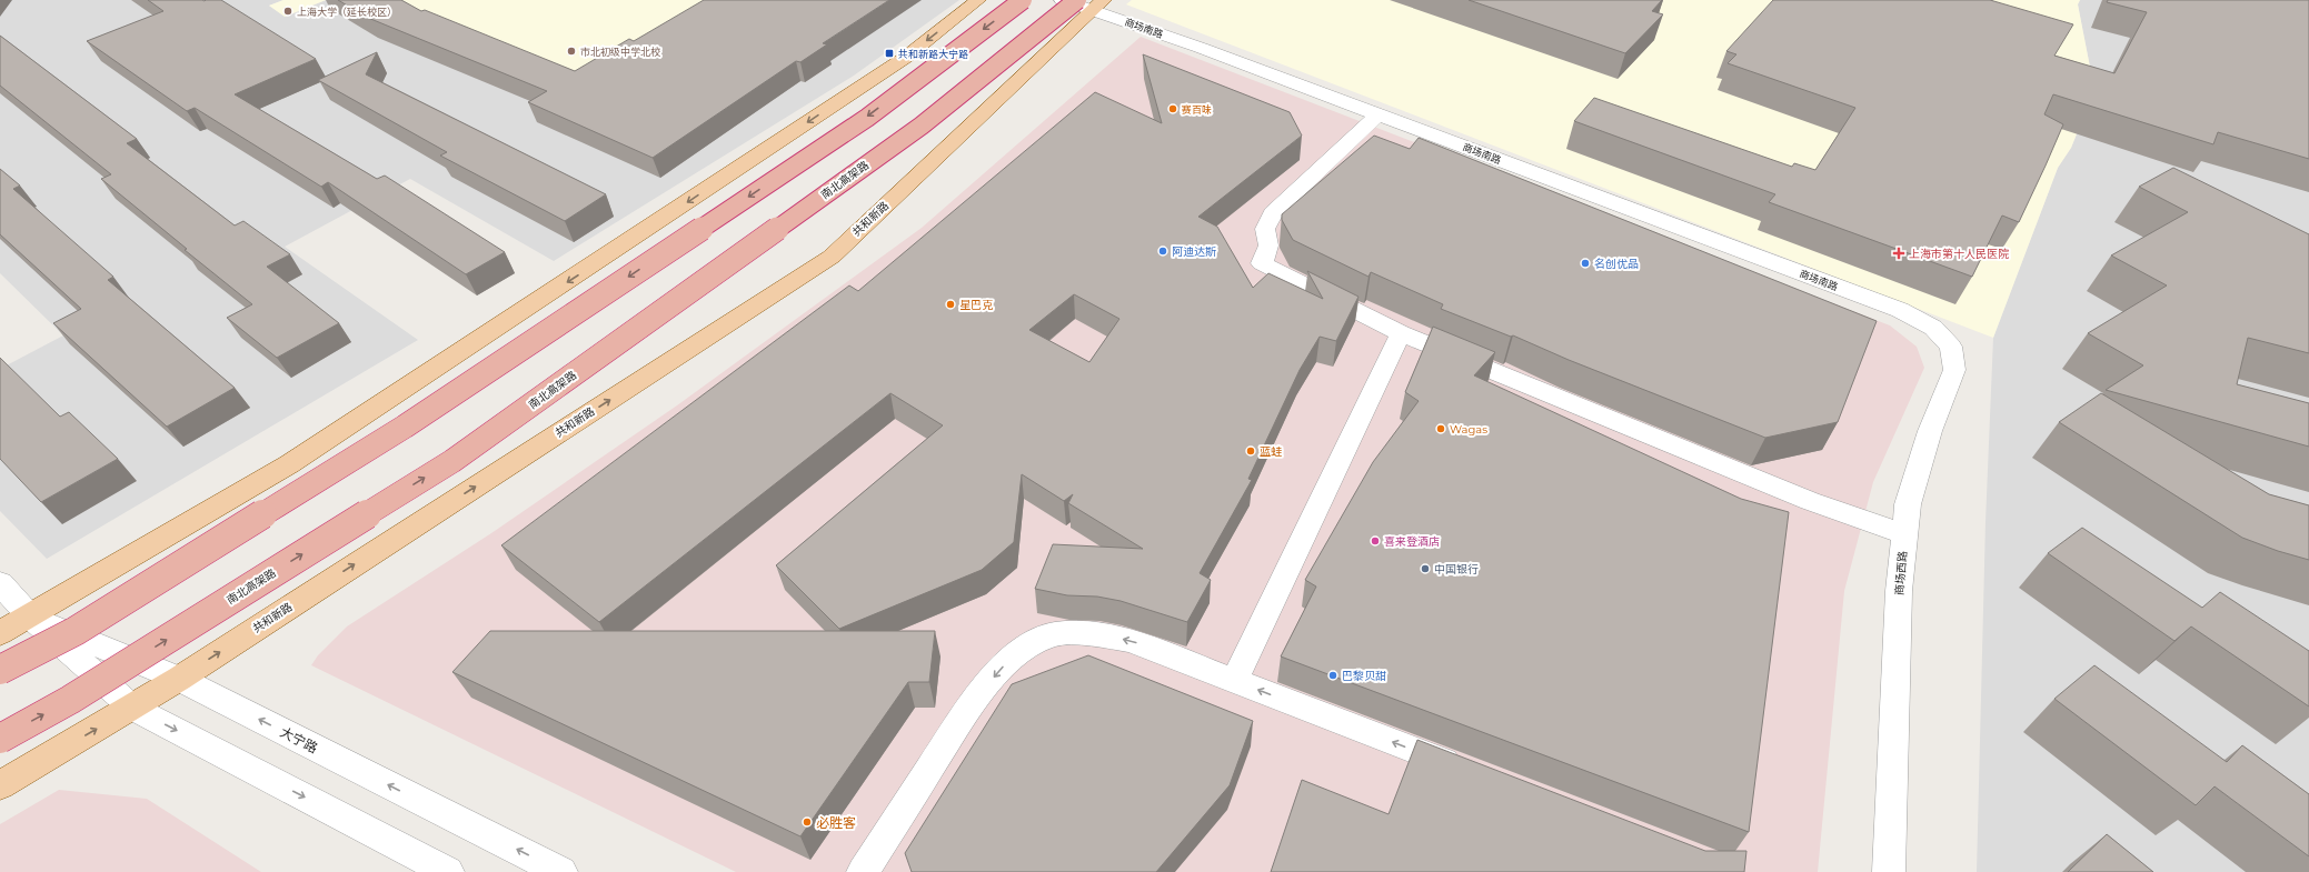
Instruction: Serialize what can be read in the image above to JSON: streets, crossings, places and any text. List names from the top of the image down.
{
  "streets": {
    "highway": ["南北高架路"],
    "main road": ["共和新路"],
    "street": ["商场南路", "商场西路", "大宁路"]
  },
  "crossings": [
    ["商场南路", "南北高架路"],
    ["商场南路", "共和新路"],
    ["商场南路", "商场西路"],
    ["南北高架路", "共和新路"],
    ["共和新路", "大宁路"]
  ],
  "places": {
    "other": [
      "上海大学（延长校区）",
      "市北初级中学北校",
      "赛百味",
      "阿迪达斯",
      "名创优品",
      "星巴克",
      "Wagas",
      "蓝蛙",
      "喜来登酒店",
      "中国银行",
      "巴黎贝甜",
      "必胜客"
    ],
    "transit": ["共和新路大宁路"],
    "health": ["上海市第十人民医院"]
  }
}
